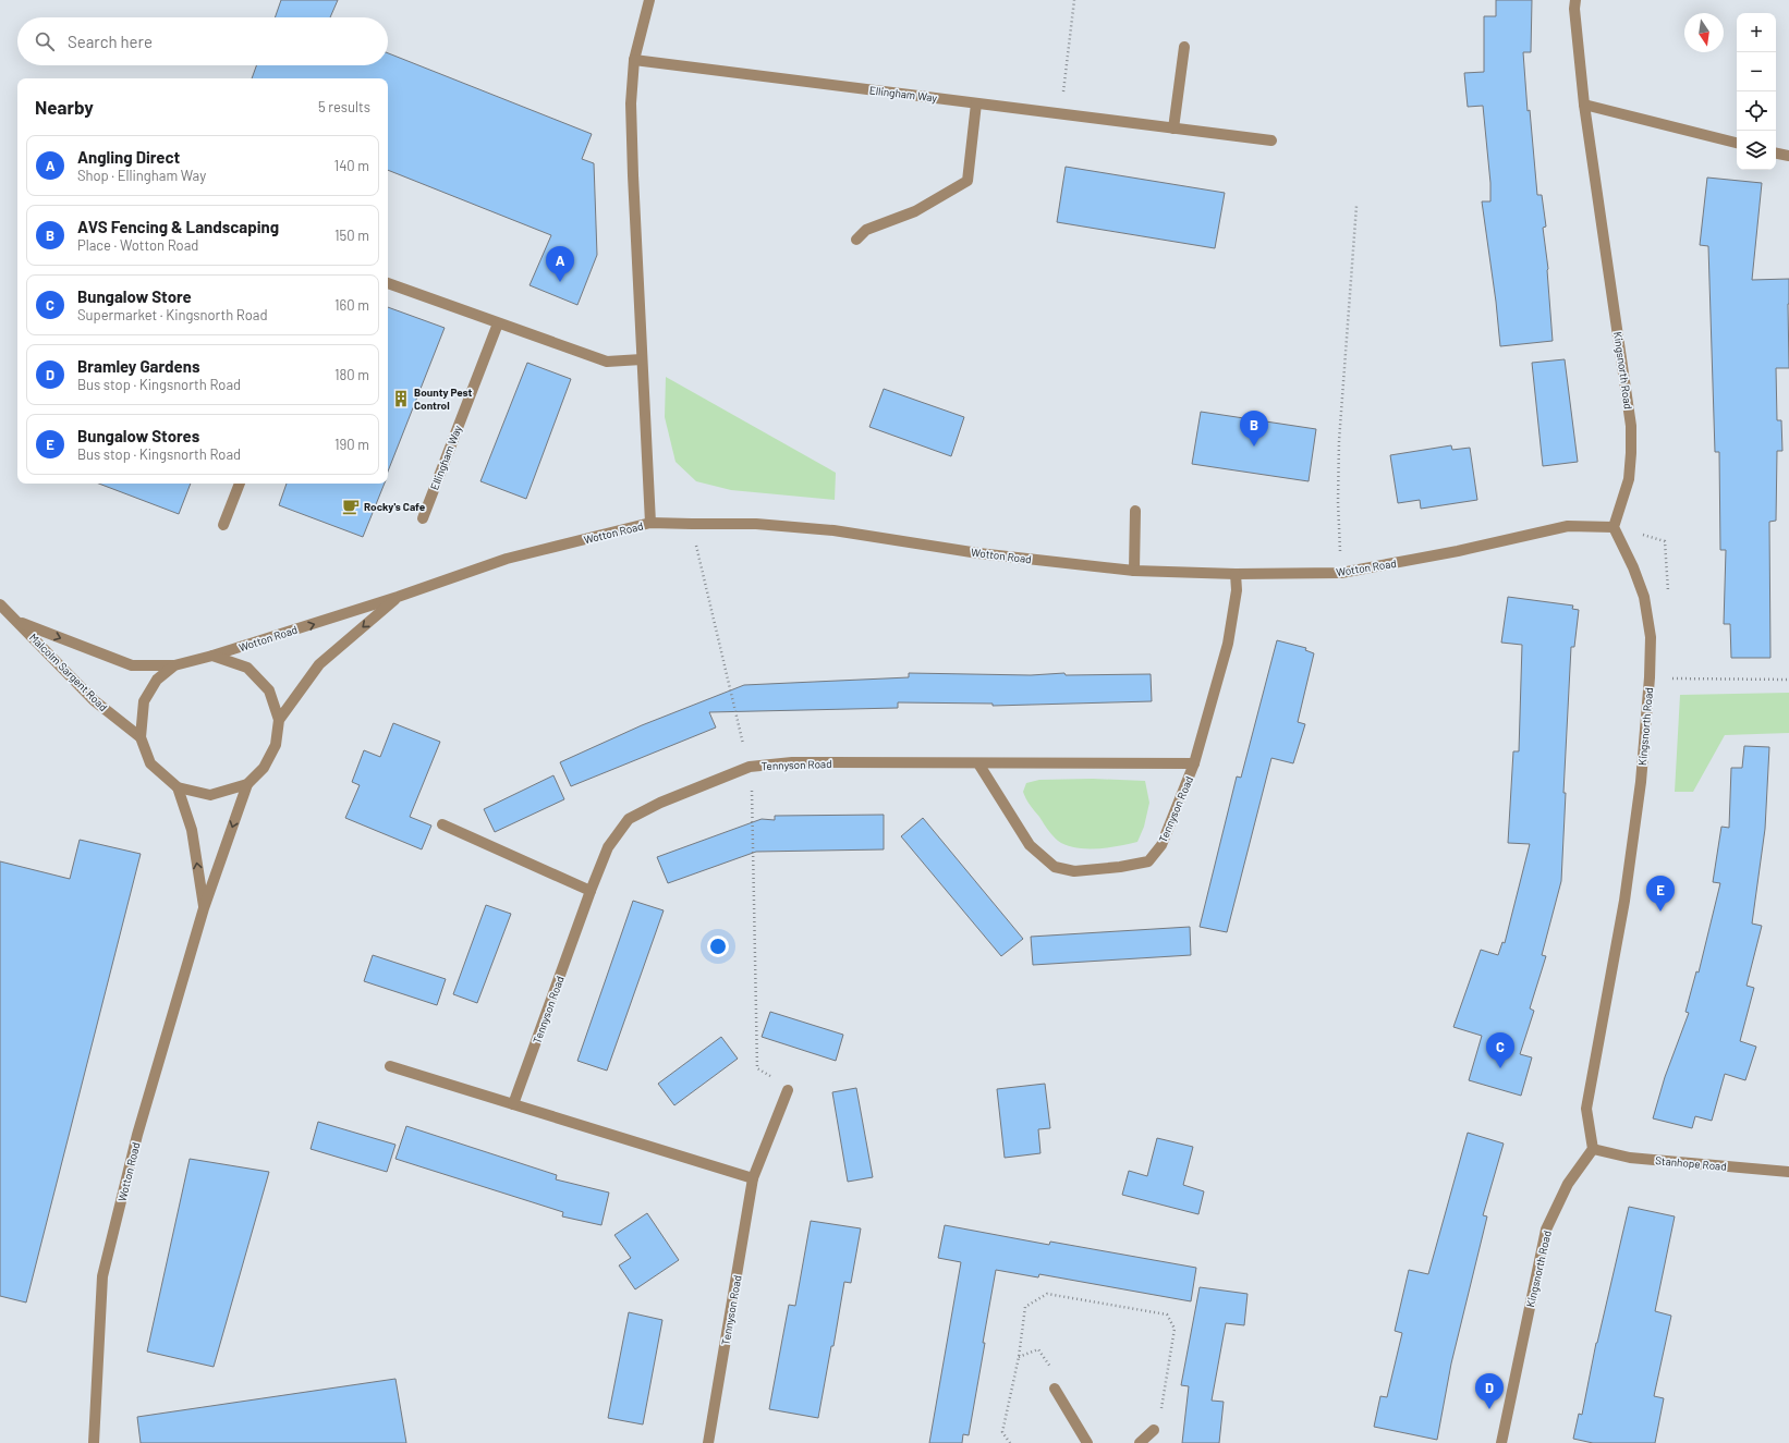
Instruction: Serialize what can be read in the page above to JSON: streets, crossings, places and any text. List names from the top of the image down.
{
  "streets": {
    "street": [
      "Ellingham Way",
      "Kingsnorth Road",
      "Wotton Road",
      "Malcolm Sargent Road",
      "Tennyson Road",
      "Stanhope Road"
    ]
  },
  "crossings": [
    ["Kingsnorth Road", "Wotton Road"],
    ["Kingsnorth Road", "Stanhope Road"],
    ["Wotton Road", "Malcolm Sargent Road"],
    ["Wotton Road", "Tennyson Road"]
  ],
  "one_way": ["Malcolm Sargent Road"],
  "places": {
    "building": ["Bounty Pest Control"],
    "cafe": ["Rocky's Cafe"]
  },
  "north": "bottom",
  "page": {
    "map_buttons": ["+", "−"],
    "search": "Search here",
    "heading": ["Nearby", "5 results"],
    "list": [
      {
        "mark": "A",
        "name": "Angling Direct",
        "note": "Shop · Ellingham Way",
        "value": "140 m"
      },
      {
        "mark": "B",
        "name": "AVS Fencing & Landscaping",
        "note": "Place · Wotton Road",
        "value": "150 m"
      },
      {
        "mark": "C",
        "name": "Bungalow Store",
        "note": "Supermarket · Kingsnorth Road",
        "value": "160 m"
      },
      {
        "mark": "D",
        "name": "Bramley Gardens",
        "note": "Bus stop · Kingsnorth Road",
        "value": "180 m"
      },
      {
        "mark": "E",
        "name": "Bungalow Stores",
        "note": "Bus stop · Kingsnorth Road",
        "value": "190 m"
      }
    ],
    "pins": [
      "A",
      "B",
      "E",
      "C",
      "D"
    ]
  }
}
